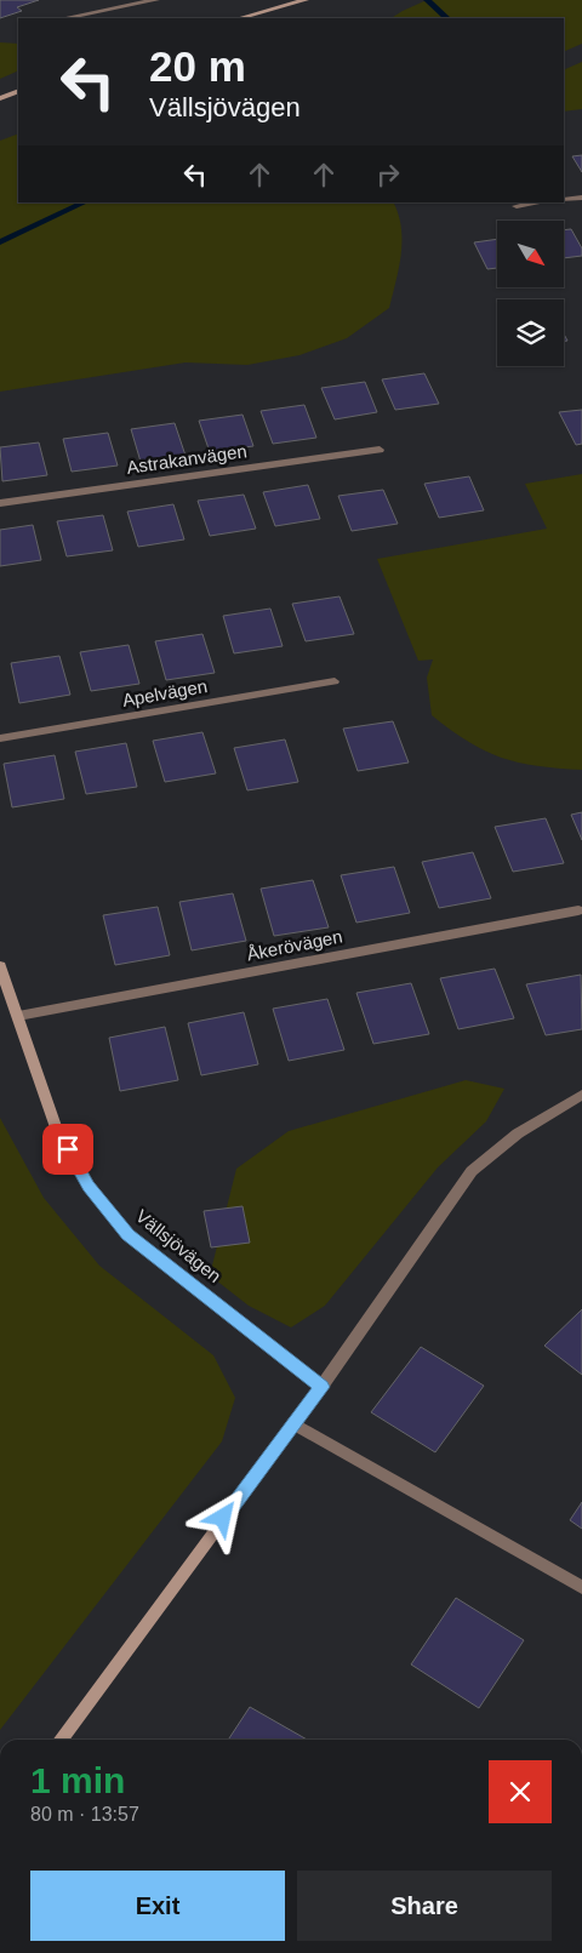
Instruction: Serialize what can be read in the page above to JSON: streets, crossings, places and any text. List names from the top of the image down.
{
  "streets": {
    "street": [
      "Astrakanvägen",
      "Apelvägen",
      "Åkerövägen",
      "Vällsjövägen"
    ]
  },
  "crossings": [
    ["Åkerövägen", "Vällsjövägen"]
  ],
  "north": "bottom right",
  "page": {
    "turn": ["20 m", "Vällsjövägen"],
    "heading": ["1 min", "80 m · 13:57"],
    "buttons": ["Exit", "Share"]
  }
}
